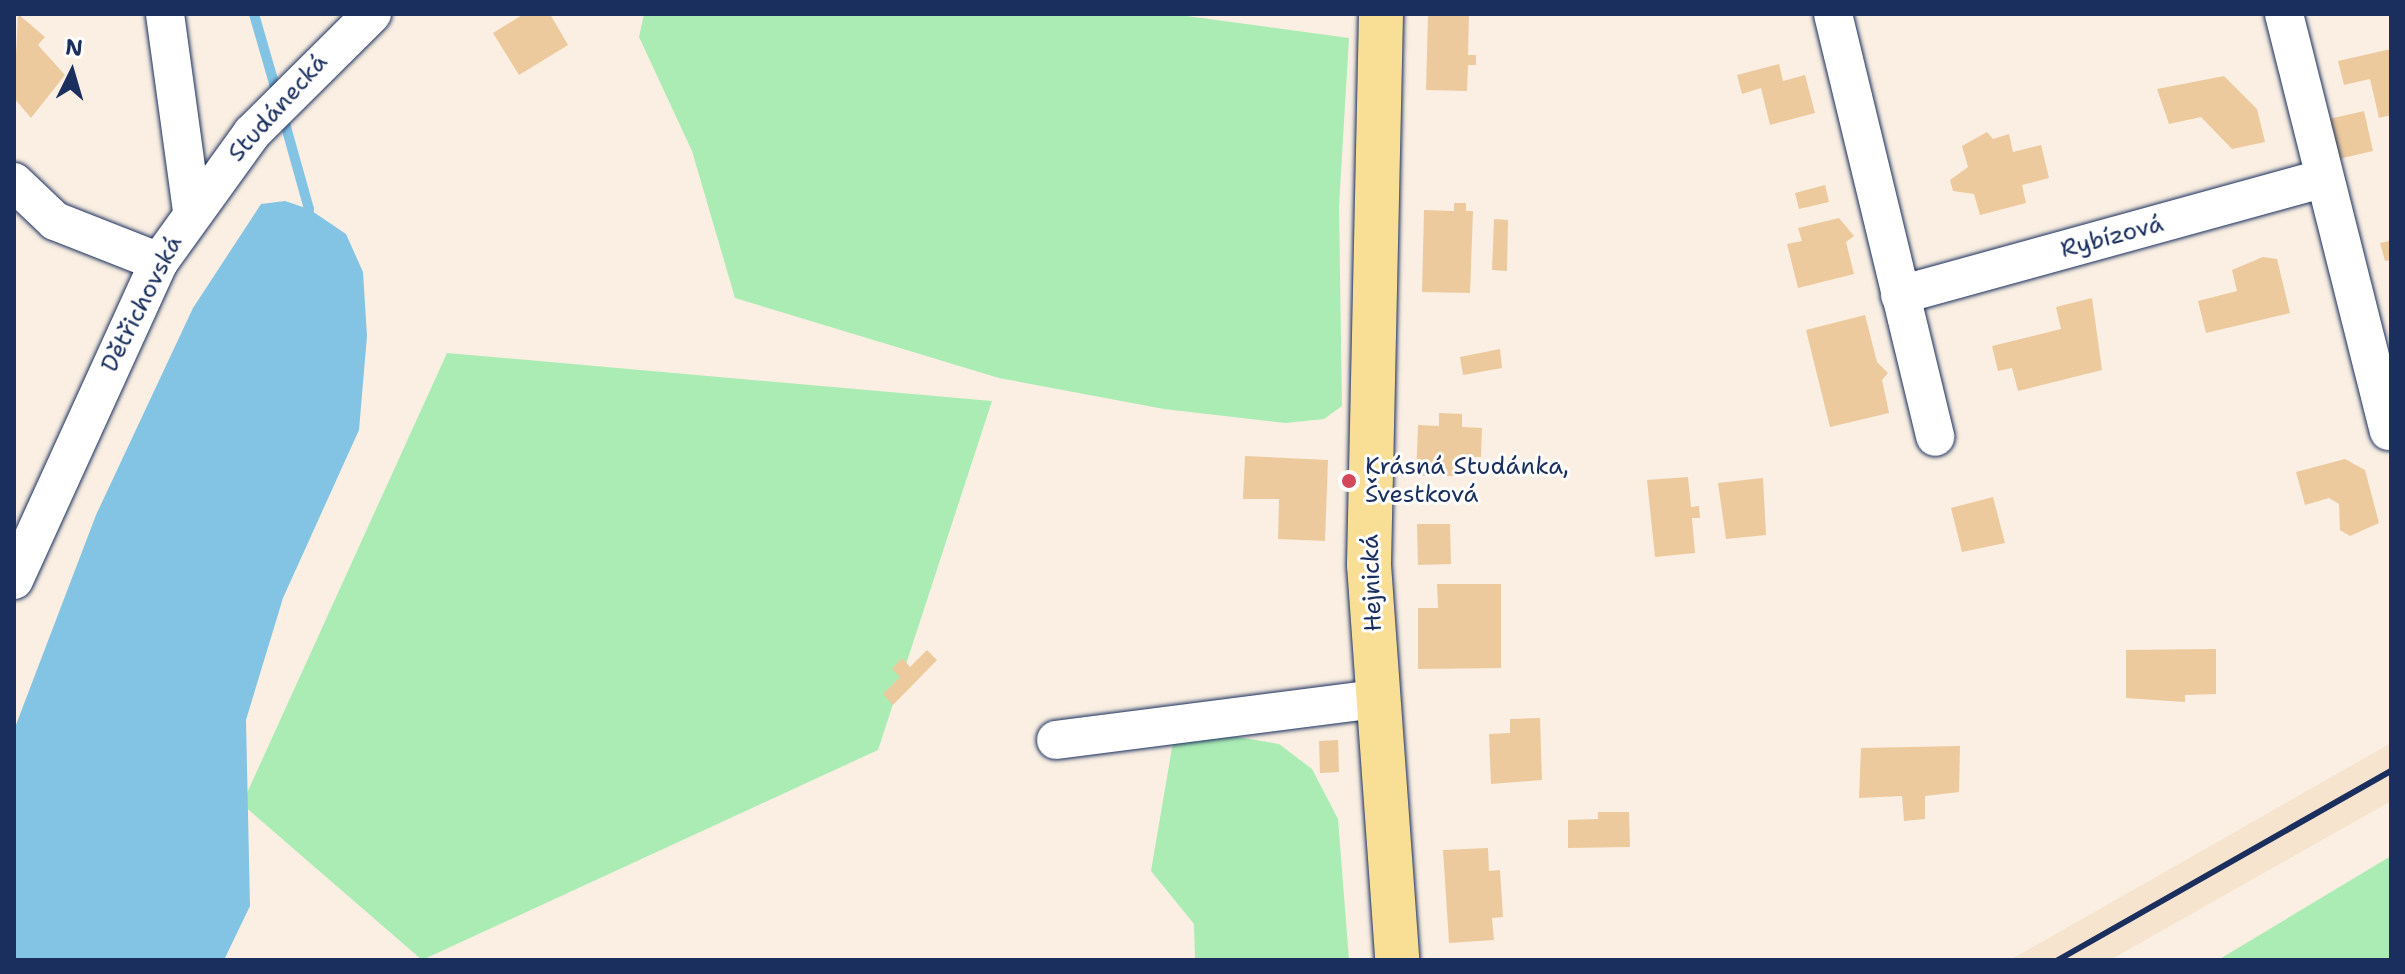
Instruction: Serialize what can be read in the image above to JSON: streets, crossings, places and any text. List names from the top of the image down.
{
  "streets": {
    "main road": ["Hejnická"],
    "street": ["Studánecká", "Rybízová", "Dětřichovská"]
  },
  "crossings": [
    ["Studánecká", "Dětřichovská"]
  ],
  "places": ["Krásná Studánka, Švestková"],
  "north": "top"
}
